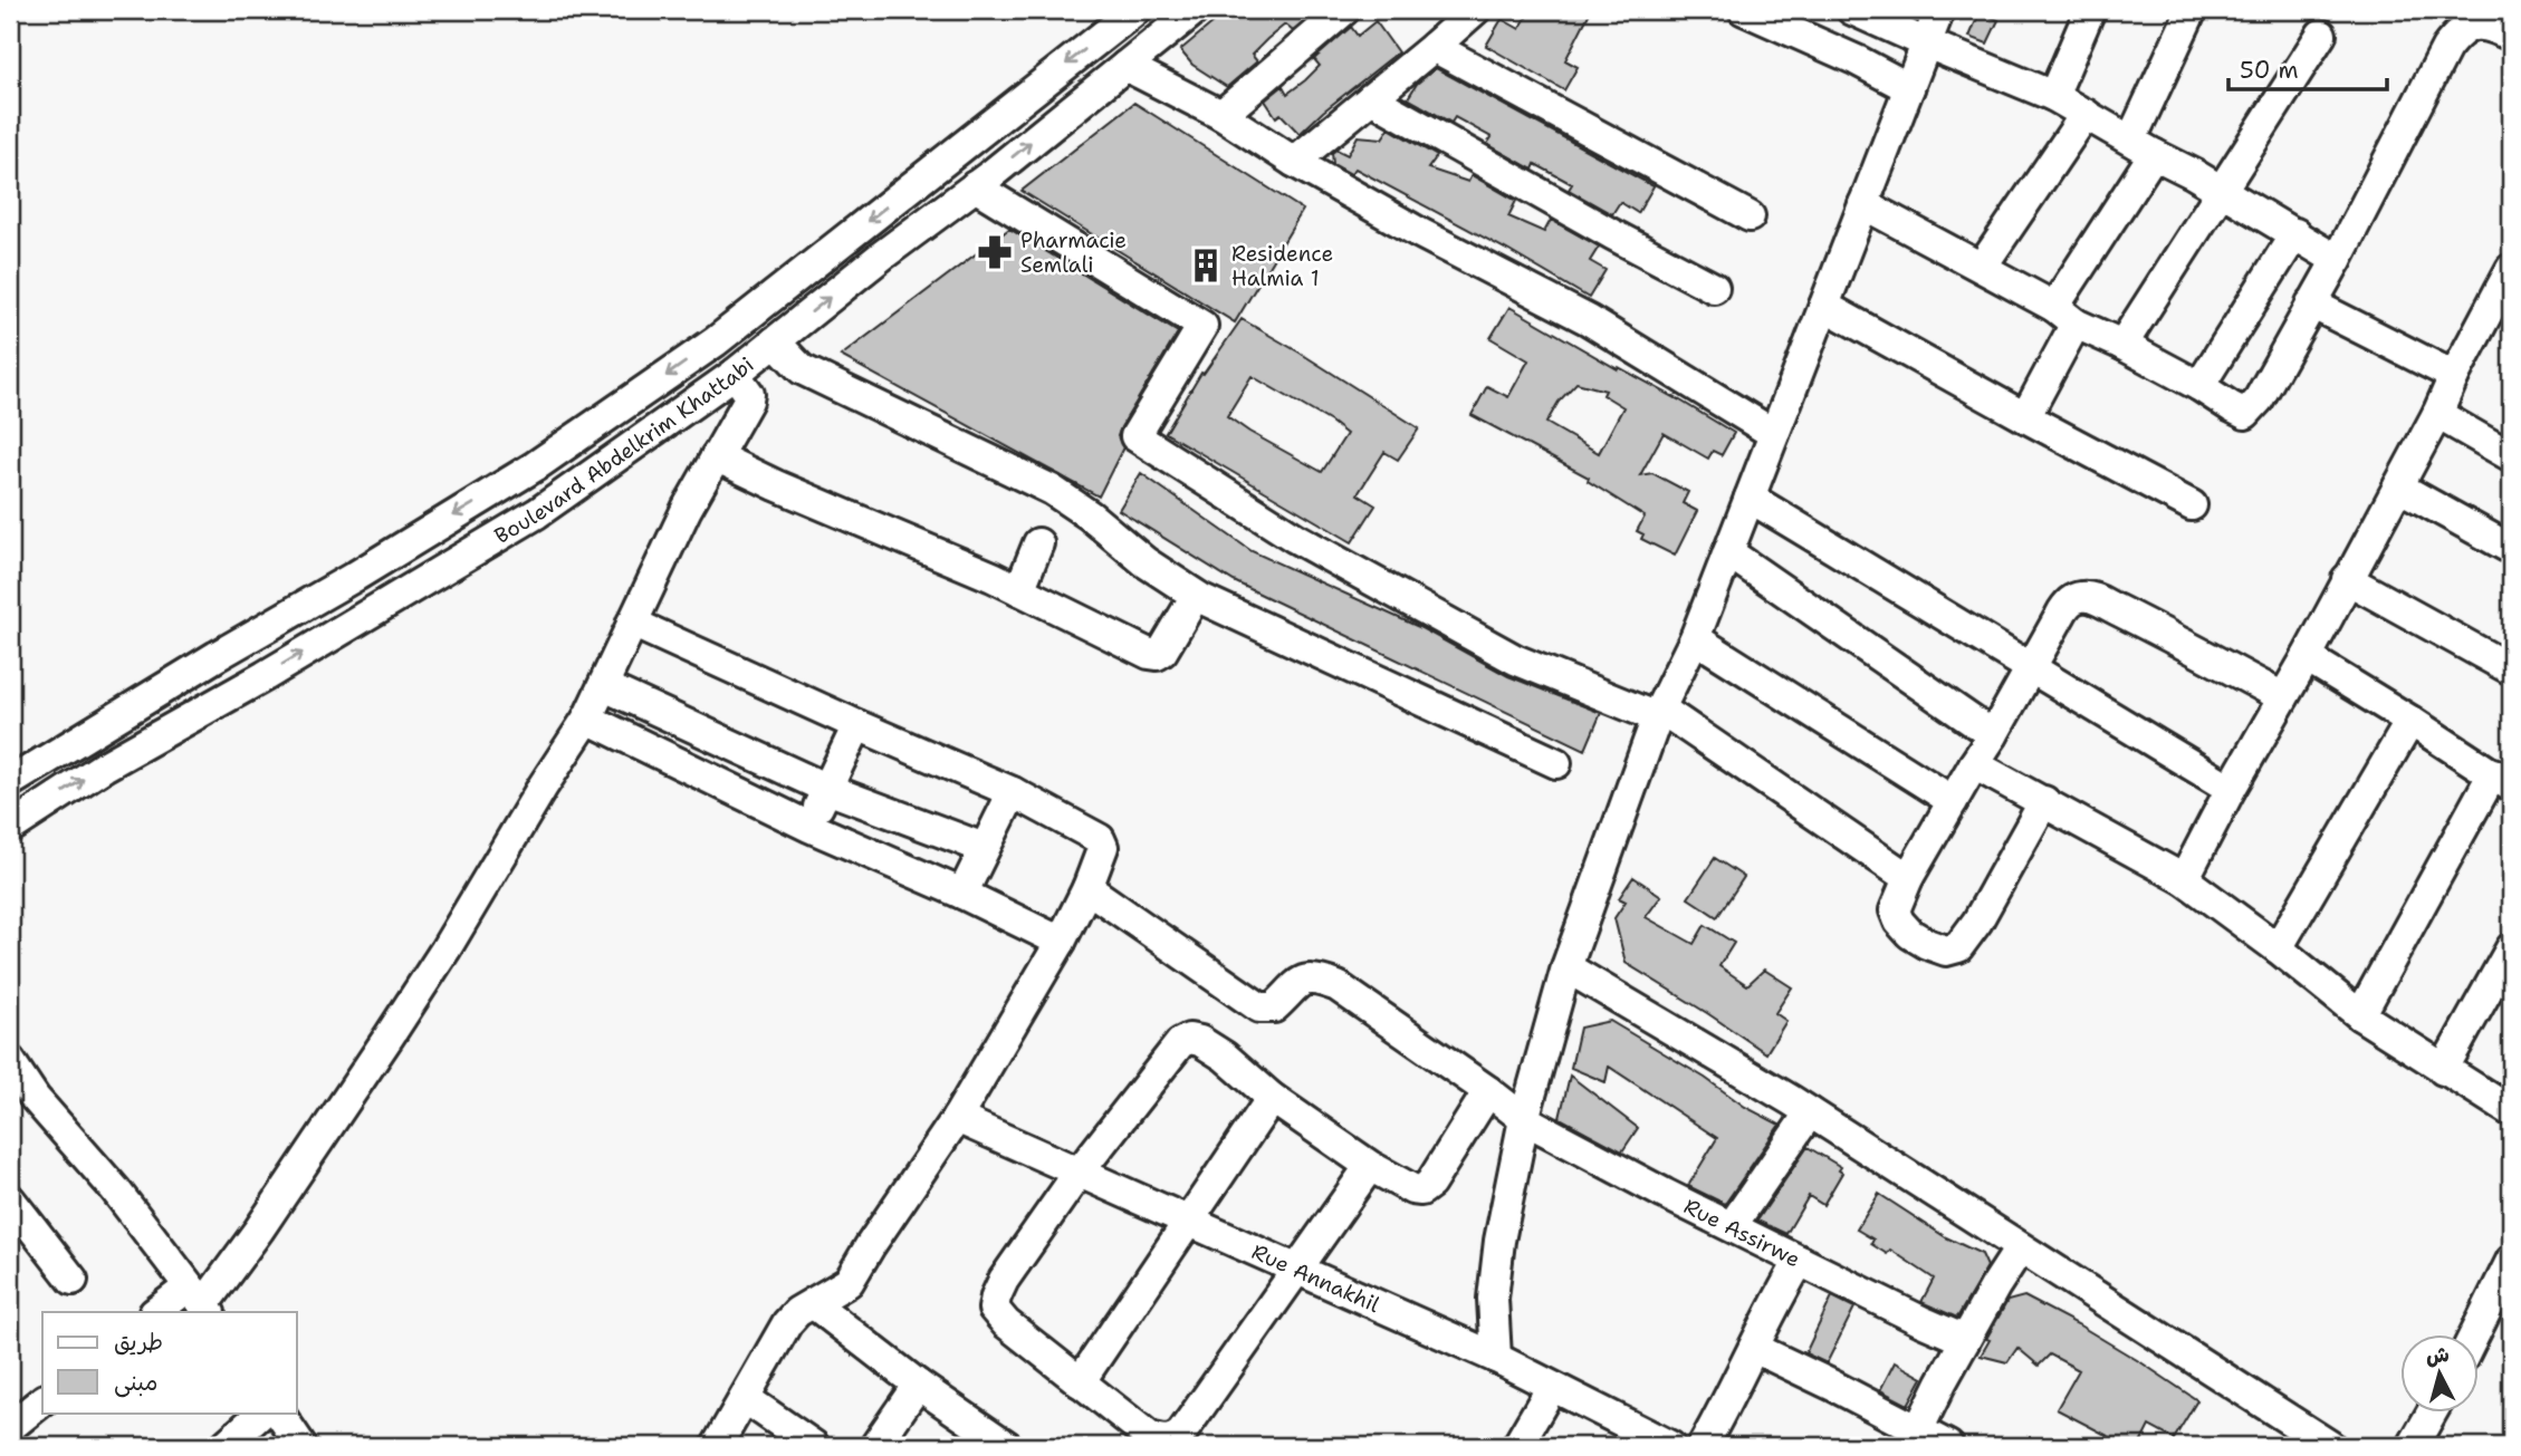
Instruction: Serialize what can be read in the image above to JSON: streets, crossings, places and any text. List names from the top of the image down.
{
  "streets": {
    "street": ["Boulevard Abdelkrim Khattabi", "Rue Assirwe", "Rue Annakhil"]
  },
  "places": {
    "pharmacy": ["Pharmacie Semlali"],
    "building": ["Residence Halmia 1"]
  },
  "legend": ["طريق", "مبنى"],
  "scale_bar": "50 m",
  "north": "top"
}
